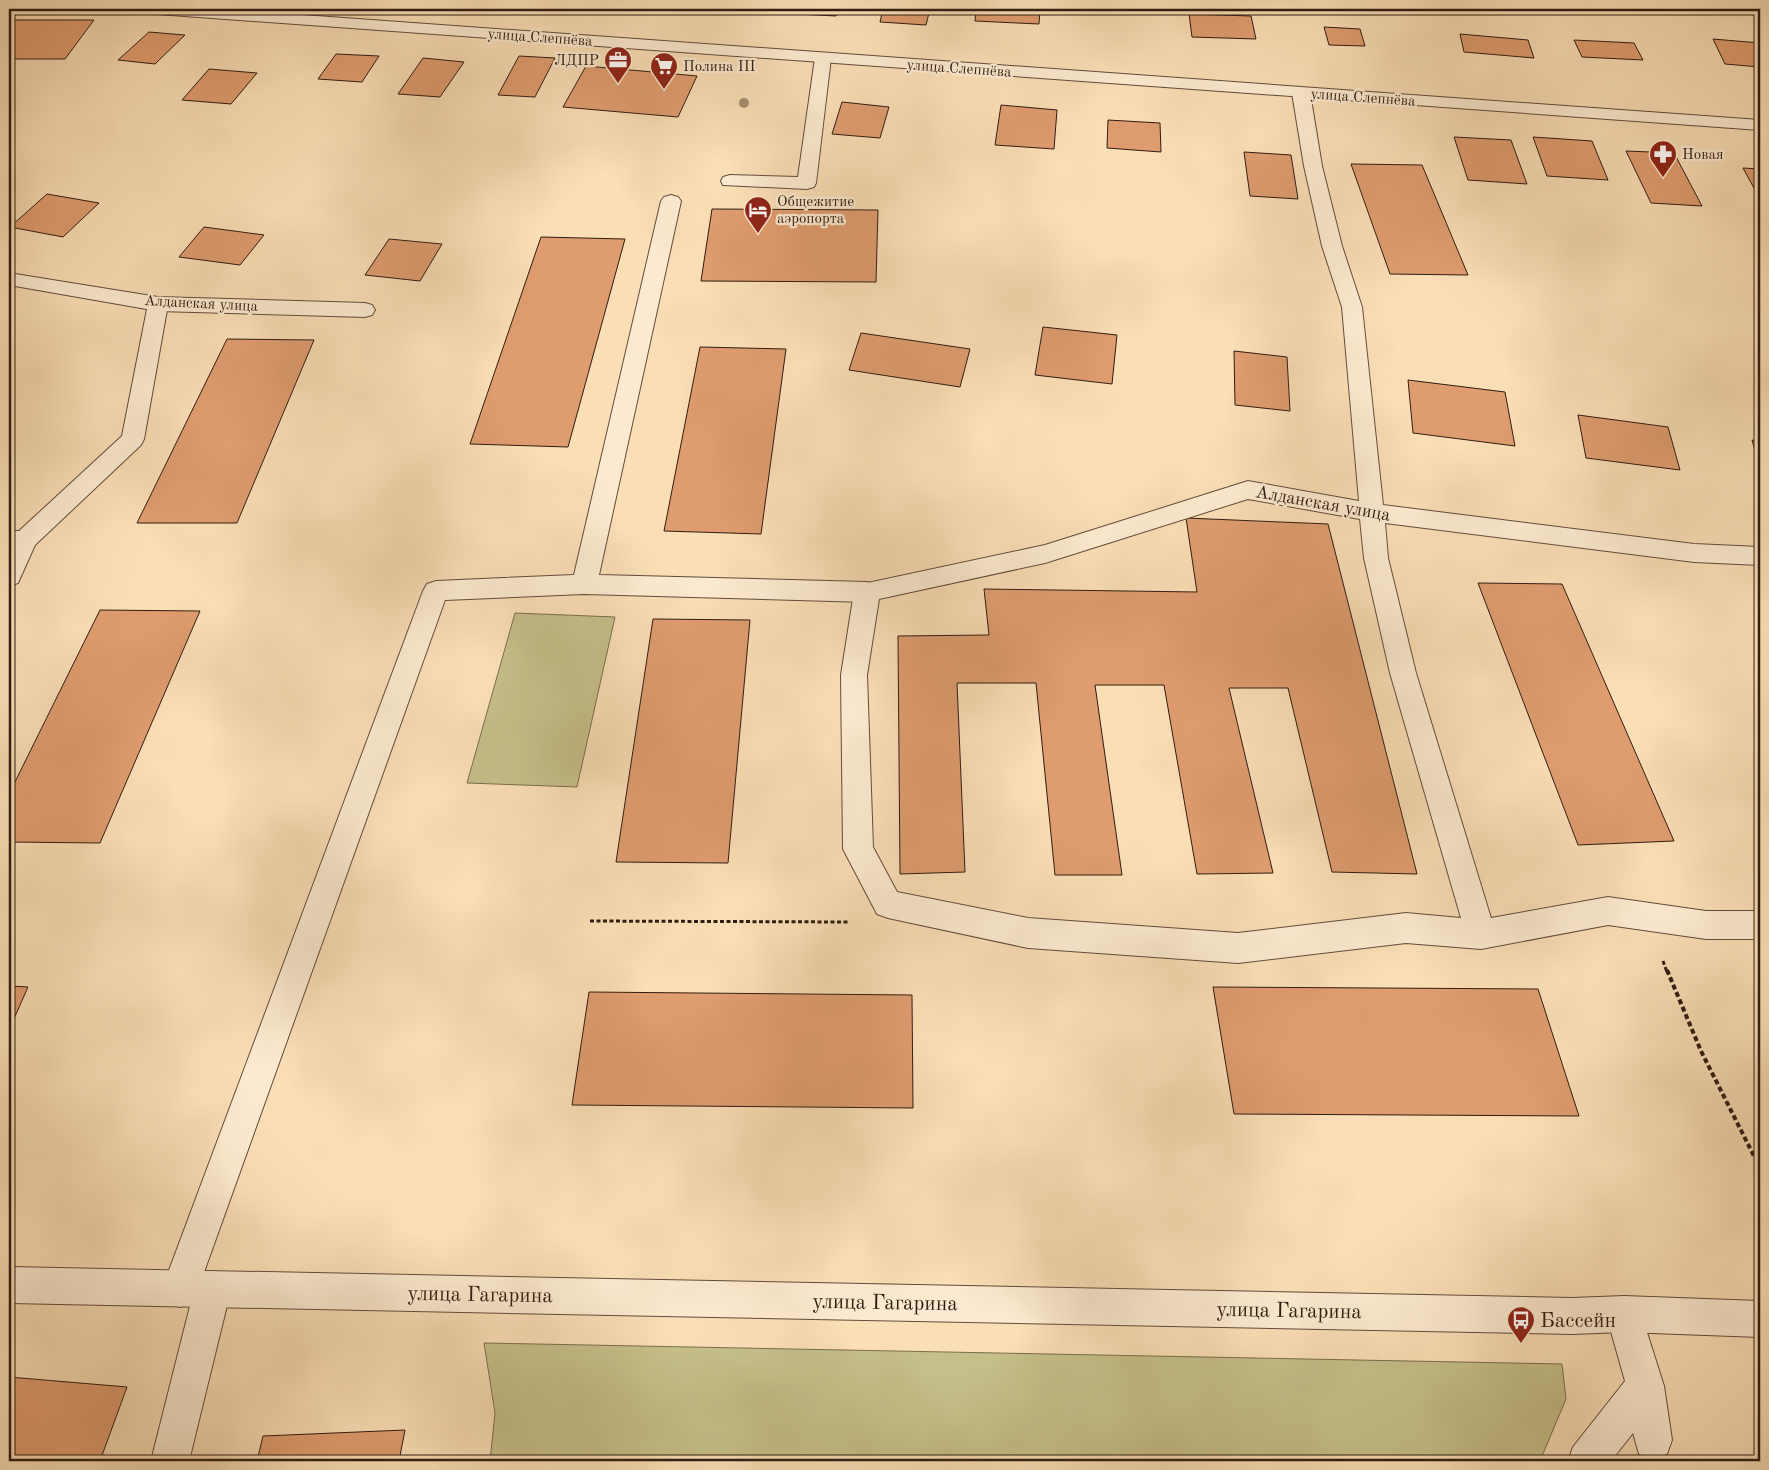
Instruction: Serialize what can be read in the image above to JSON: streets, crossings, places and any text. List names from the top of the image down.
{
  "streets": {
    "street": ["улица Слепнёва", "Алданская улица", "улица Гагарина"]
  },
  "crossings": [
    ["Алданская улица", "улица Гагарина"]
  ],
  "places": {
    "office": ["ЛДПР"],
    "supermarket": ["Полина III"],
    "pharmacy": ["Новая"],
    "hotel": ["Общежитие аэропорта"],
    "bus stop": ["Бассейн"]
  }
}
